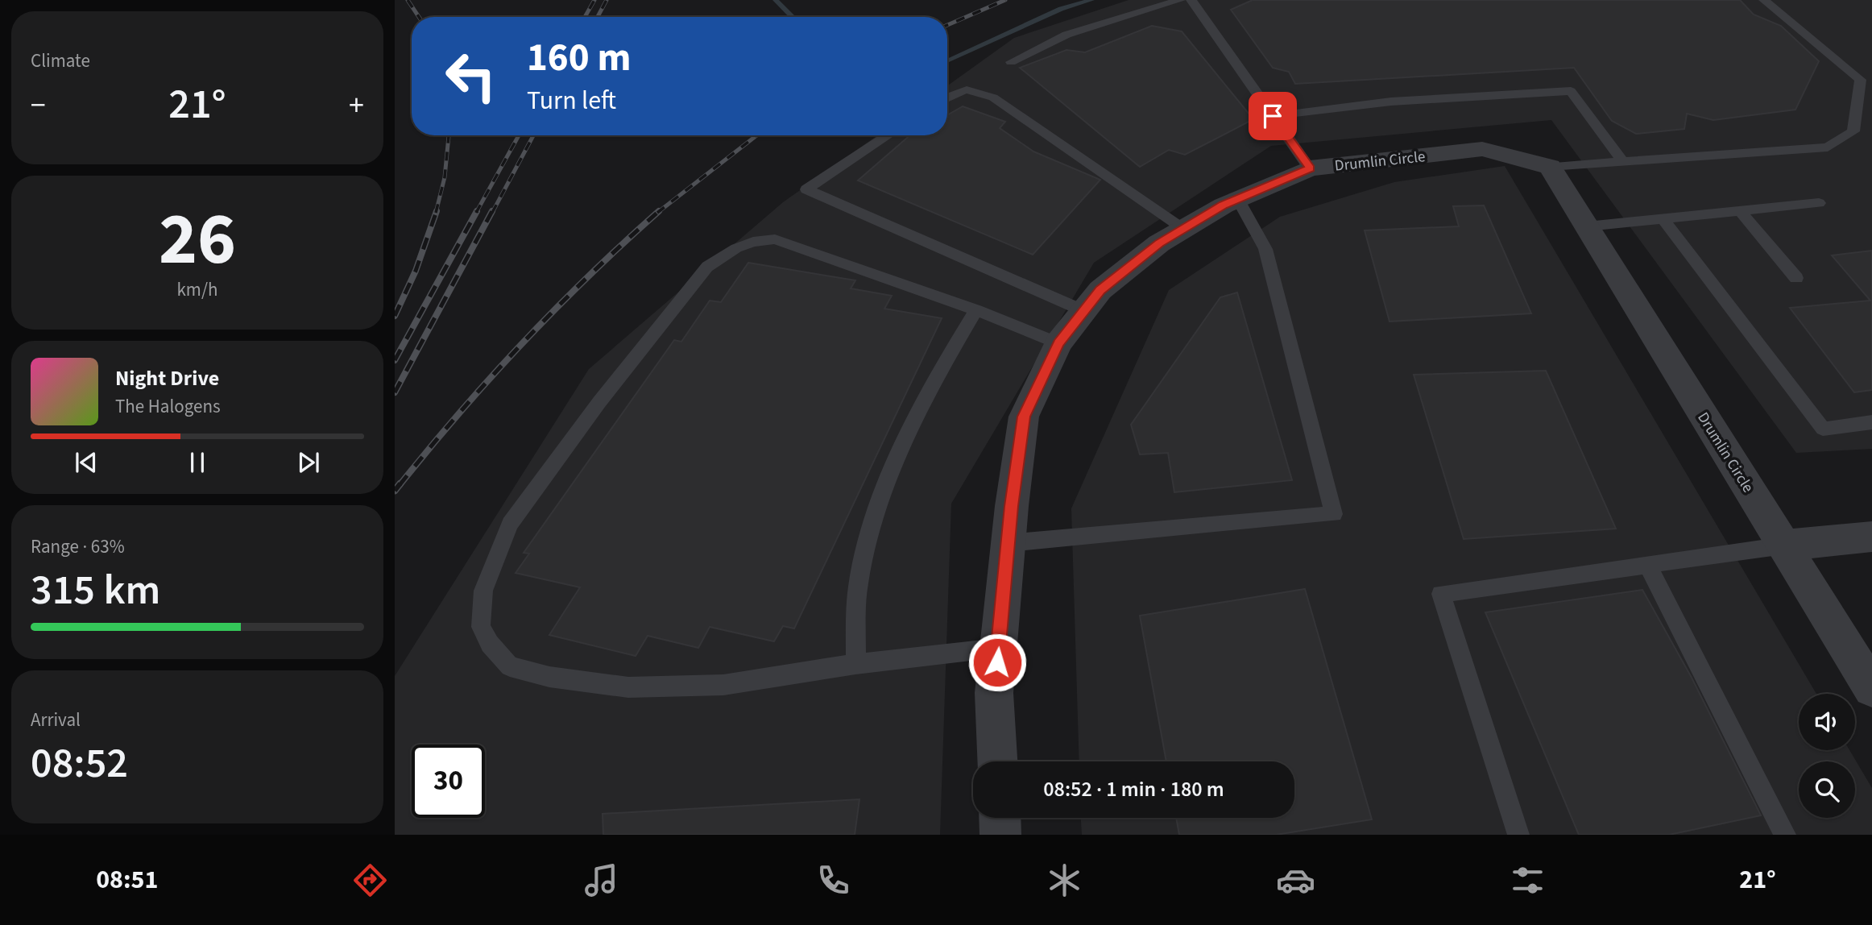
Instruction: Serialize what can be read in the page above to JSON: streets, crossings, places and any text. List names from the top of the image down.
{
  "streets": {
    "street": ["Drumlin Circle"]
  },
  "page": {
    "tile": [
      "Climate",
      ["26", "km/h"],
      ["Range · 63%", "315 km"],
      ["Arrival", "08:52"]
    ],
    "turn": ["160 m", "Turn left"],
    "heat": ["−", "21°", "+"],
    "song": ["Night Drive", "The Halogens"],
    "limit": "30",
    "trip": "08:52 · 1 min · 180 m",
    "tabs": ["08:51", "21°"]
  }
}
